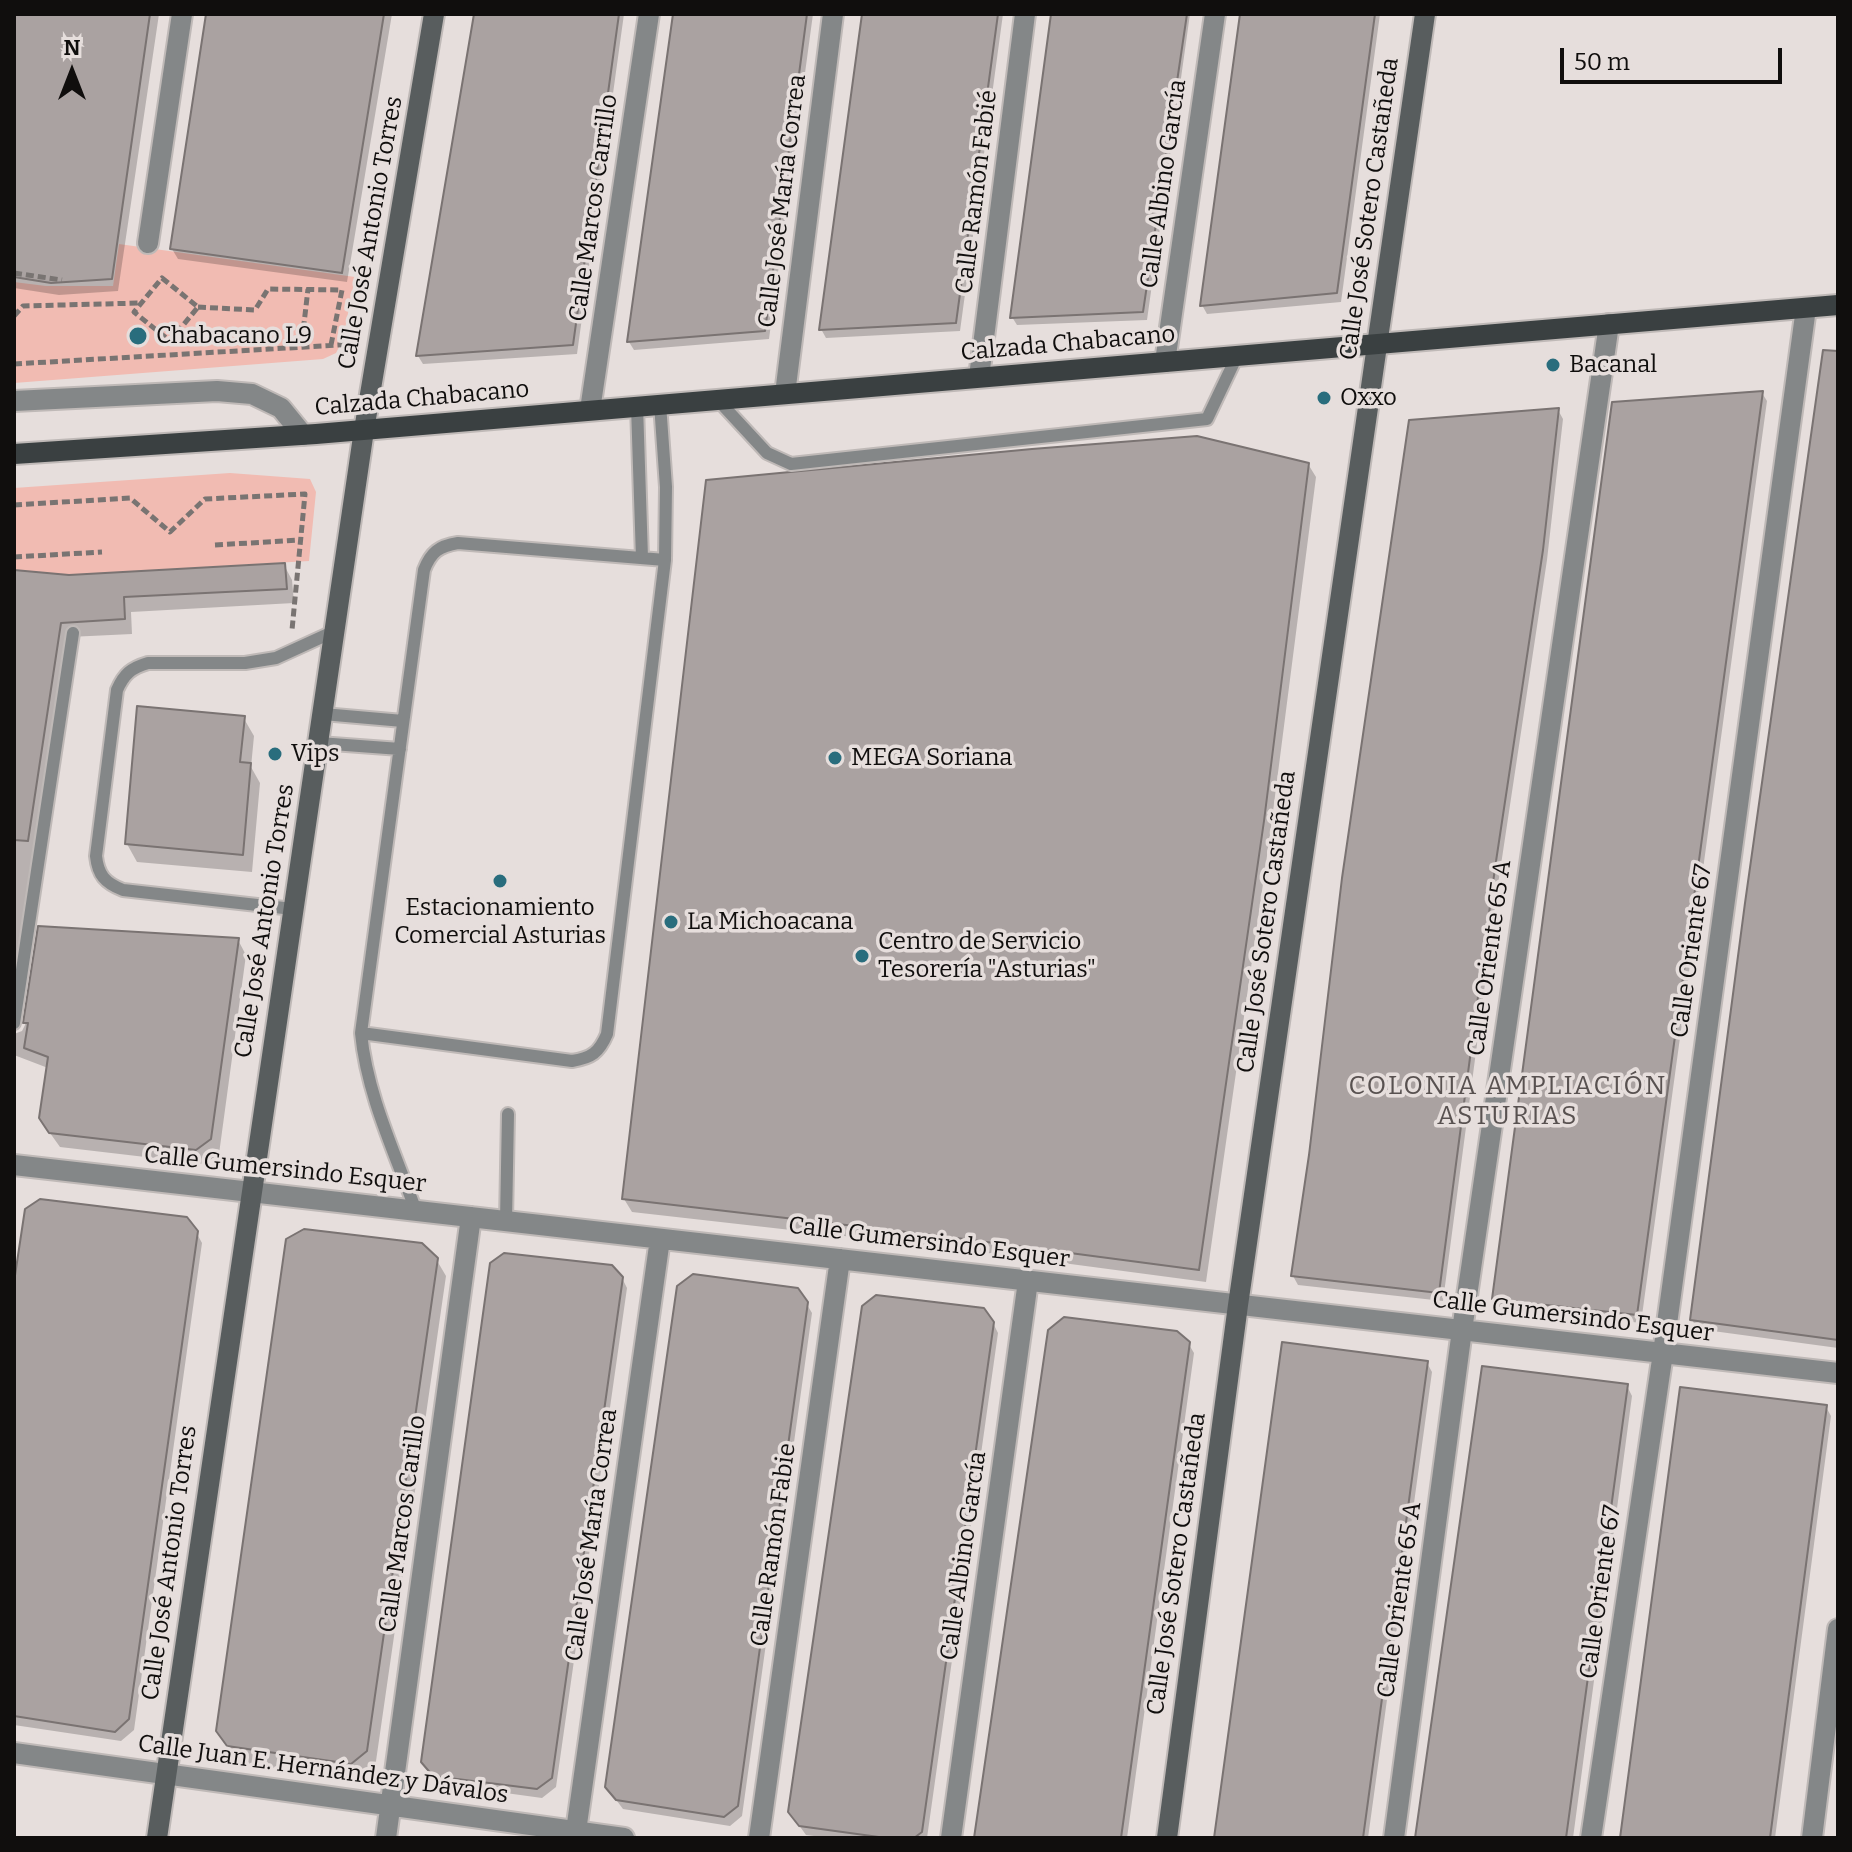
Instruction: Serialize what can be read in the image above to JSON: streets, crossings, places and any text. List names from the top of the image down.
{
  "streets": {
    "main road": ["Calzada Chabacano"],
    "street": [
      "Calle Albino García",
      "Calle Ramón Fabié",
      "Calle José María Correa",
      "Calle Marcos Carrillo",
      "Calle José Sotero Castañeda",
      "Calle José Antonio Torres",
      "Calle Oriente 67",
      "Calle Oriente 65 A",
      "Calle Gumersindo Esquer",
      "Calle Marcos Carillo",
      "Calle Ramón Fabie",
      "Calle Juan E. Hernández y Dávalos"
    ]
  },
  "crossings": [
    ["Calle Albino García", "Calzada Chabacano"],
    ["Calle Albino García", "Calle Gumersindo Esquer"],
    ["Calle Ramón Fabié", "Calzada Chabacano"],
    ["Calle José María Correa", "Calzada Chabacano"],
    ["Calle José María Correa", "Calle Gumersindo Esquer"],
    ["Calle José María Correa", "Calle Juan E. Hernández y Dávalos"],
    ["Calle Marcos Carrillo", "Calzada Chabacano"],
    ["Calle José Sotero Castañeda", "Calzada Chabacano"],
    ["Calle José Sotero Castañeda", "Calle Gumersindo Esquer"],
    ["Calle José Antonio Torres", "Calzada Chabacano"],
    ["Calle José Antonio Torres", "Calle Gumersindo Esquer"],
    ["Calle José Antonio Torres", "Calle Juan E. Hernández y Dávalos"],
    ["Calzada Chabacano", "Calle Oriente 67"],
    ["Calzada Chabacano", "Calle Oriente 65 A"],
    ["Calle Oriente 67", "Calle Gumersindo Esquer"],
    ["Calle Oriente 65 A", "Calle Gumersindo Esquer"],
    ["Calle Gumersindo Esquer", "Calle Marcos Carillo"],
    ["Calle Gumersindo Esquer", "Calle Ramón Fabie"],
    ["Calle Marcos Carillo", "Calle Juan E. Hernández y Dávalos"]
  ],
  "districts": ["COLONIA AMPLIACIÓN ASTURIAS"],
  "places": [
    "Chabacano L9",
    "Bacanal",
    "Oxxo",
    "Vips",
    "MEGA Soriana",
    "Estacionamiento Comercial Asturias",
    "La Michoacana",
    "Centro de Servicio Tesorería \"Asturias\""
  ],
  "scale_bar": "50 m",
  "north": "top"
}
